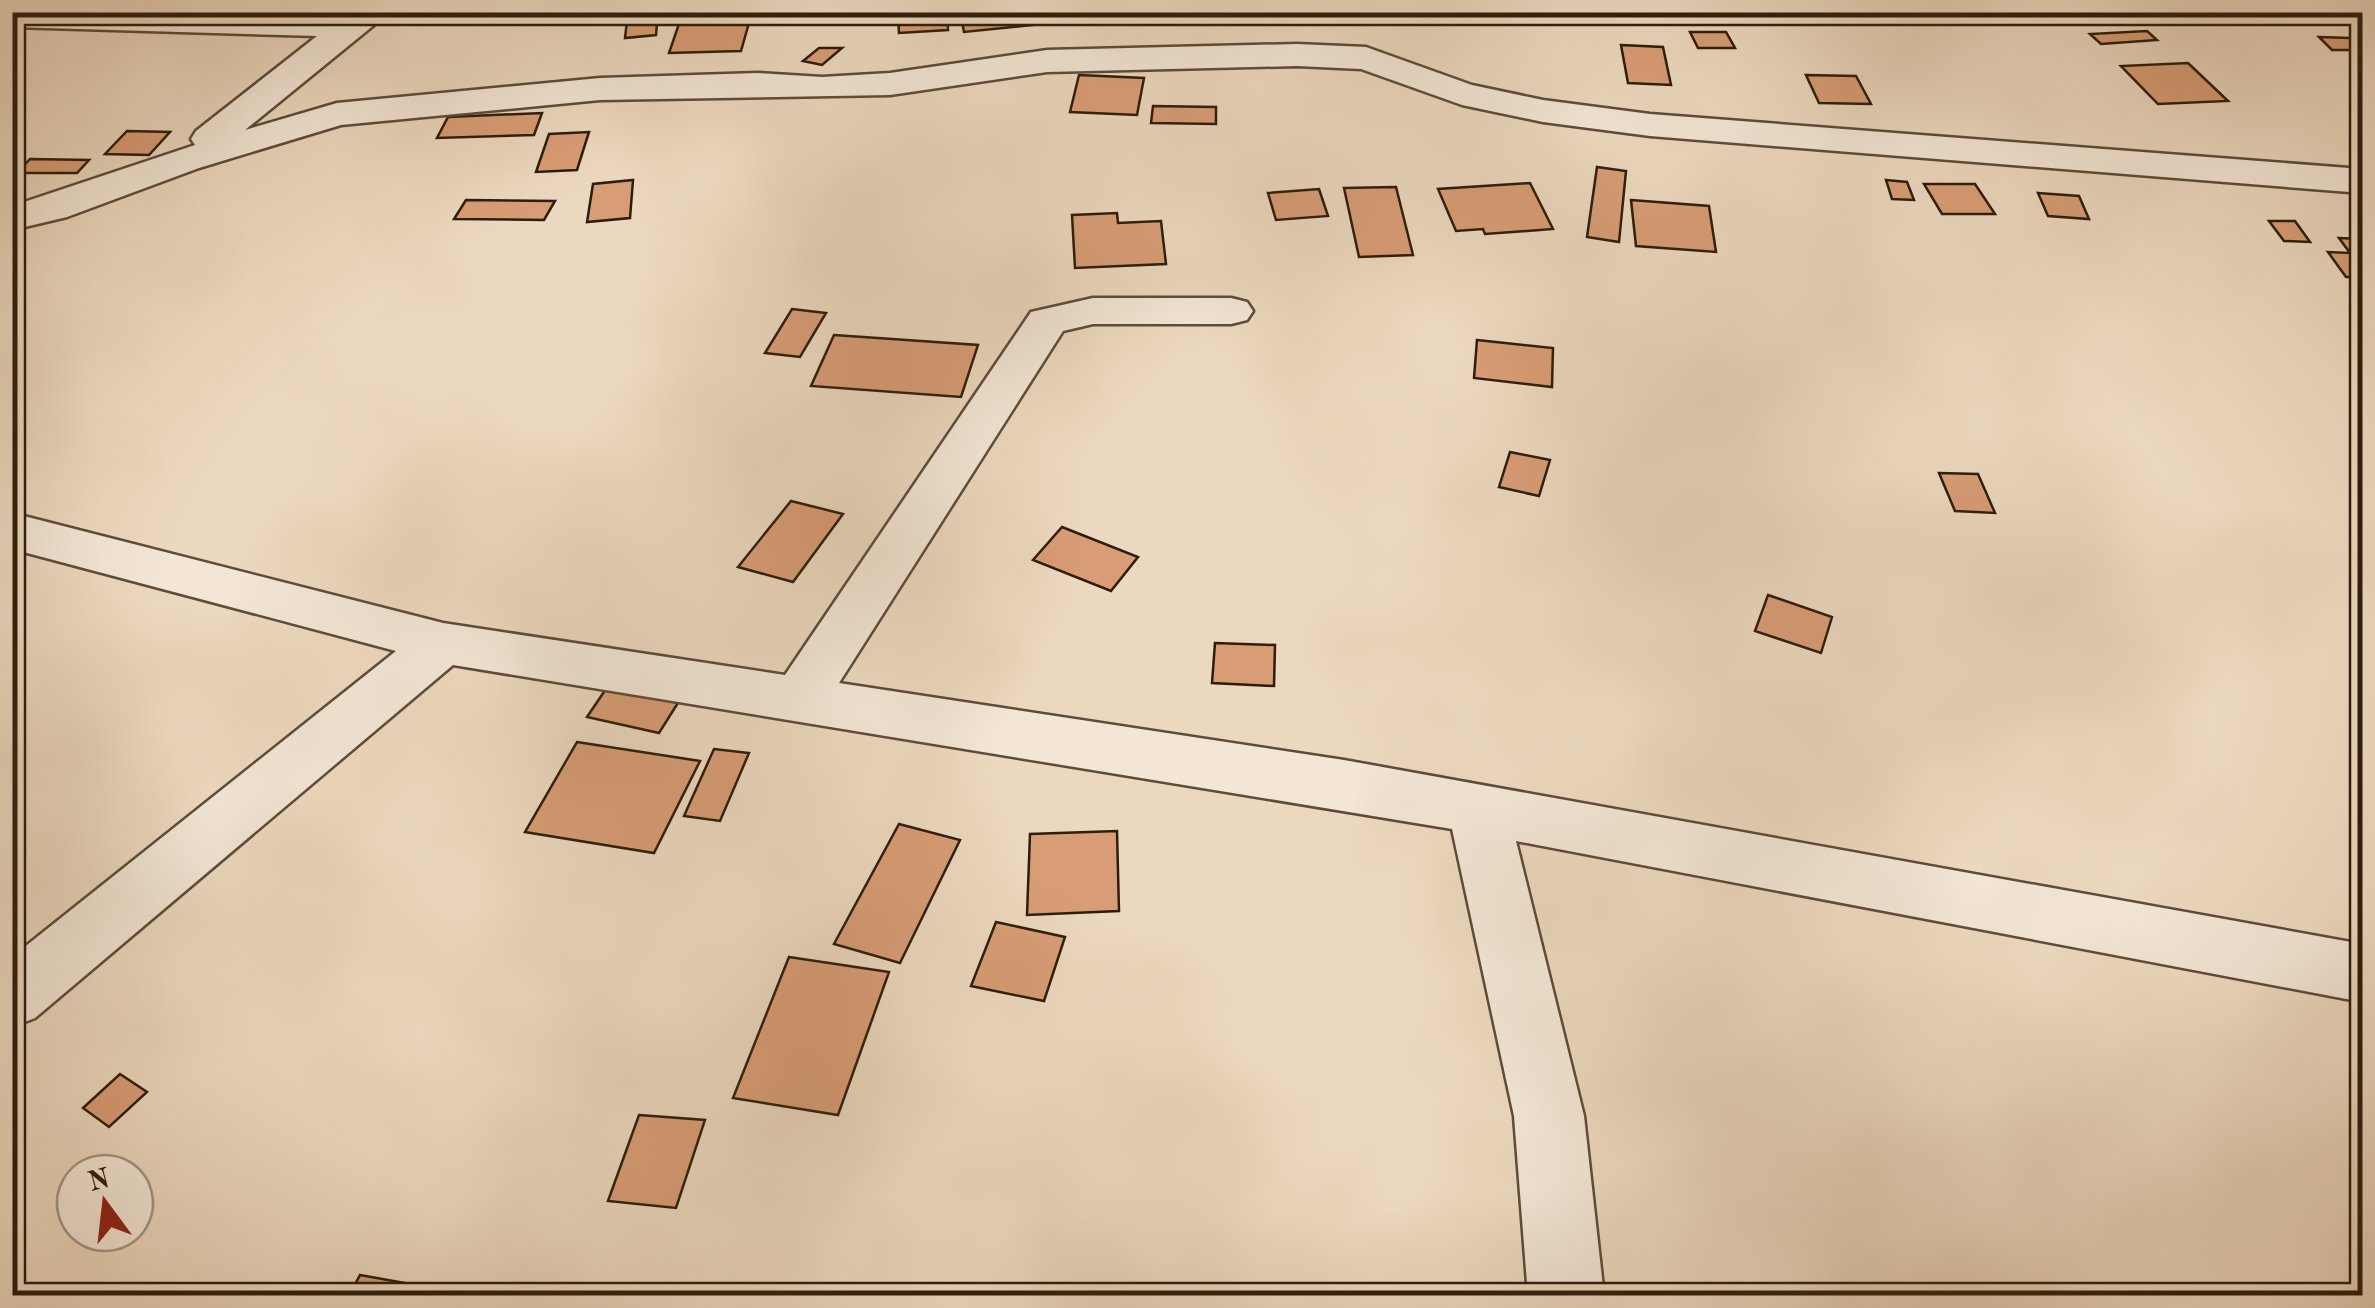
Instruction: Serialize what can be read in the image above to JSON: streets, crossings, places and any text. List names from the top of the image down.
{
  "north": "top"
}
